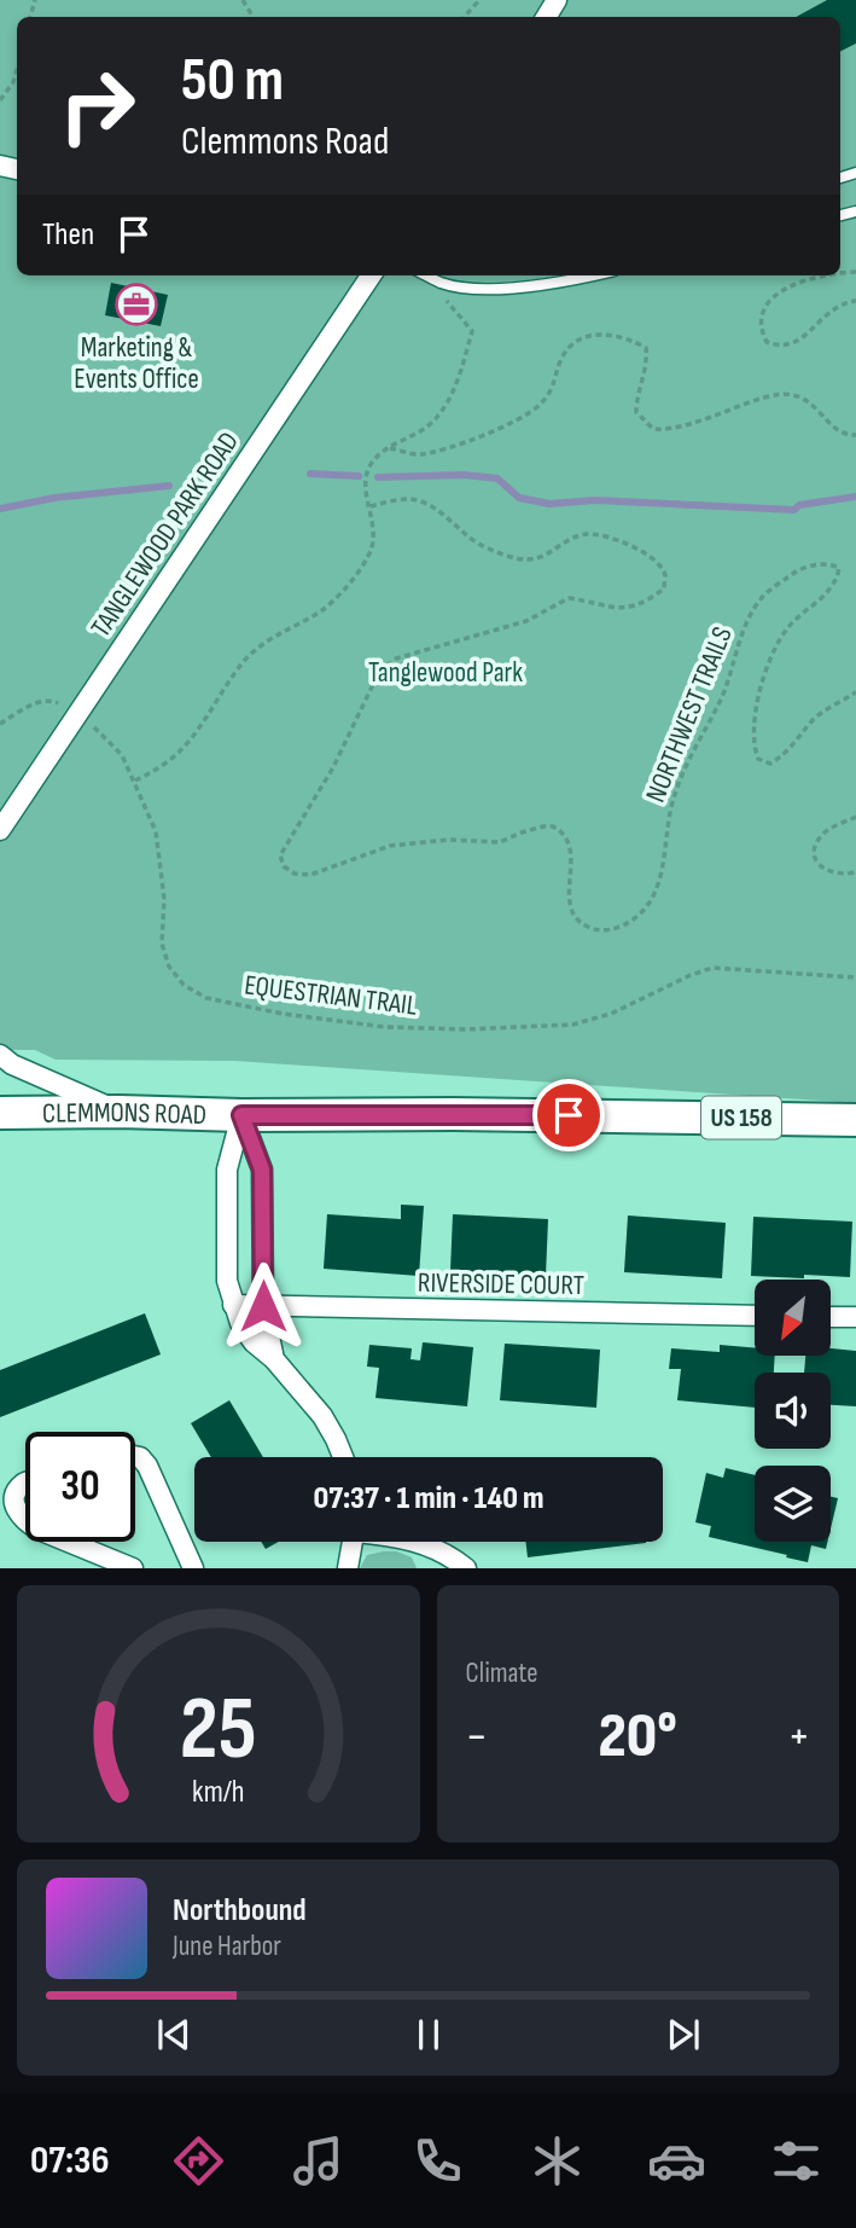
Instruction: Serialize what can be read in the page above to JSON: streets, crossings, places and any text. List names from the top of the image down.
{
  "streets": {
    "main road": ["CLEMMONS ROAD", "US 158"],
    "street": ["TANGLEWOOD PARK ROAD", "RIVERSIDE COURT"],
    "path": ["NORTHWEST TRAILS", "EQUESTRIAN TRAIL"]
  },
  "crossings": [
    ["TANGLEWOOD PARK ROAD", "EQUESTRIAN TRAIL"]
  ],
  "parks": ["Tanglewood Park"],
  "places": {
    "office": ["Marketing & Events Office"]
  },
  "north": "bottom left",
  "page": {
    "turn": ["50 m", "Clemmons Road"],
    "then": "Then",
    "limit": "30",
    "trip": "07:37 · 1 min · 140 m",
    "tile": "Climate",
    "heat": ["−", "20°", "+"],
    "song": ["Northbound", "June Harbor"],
    "tabs": "07:36",
    "gauge": ["25", "km/h"]
  }
}
